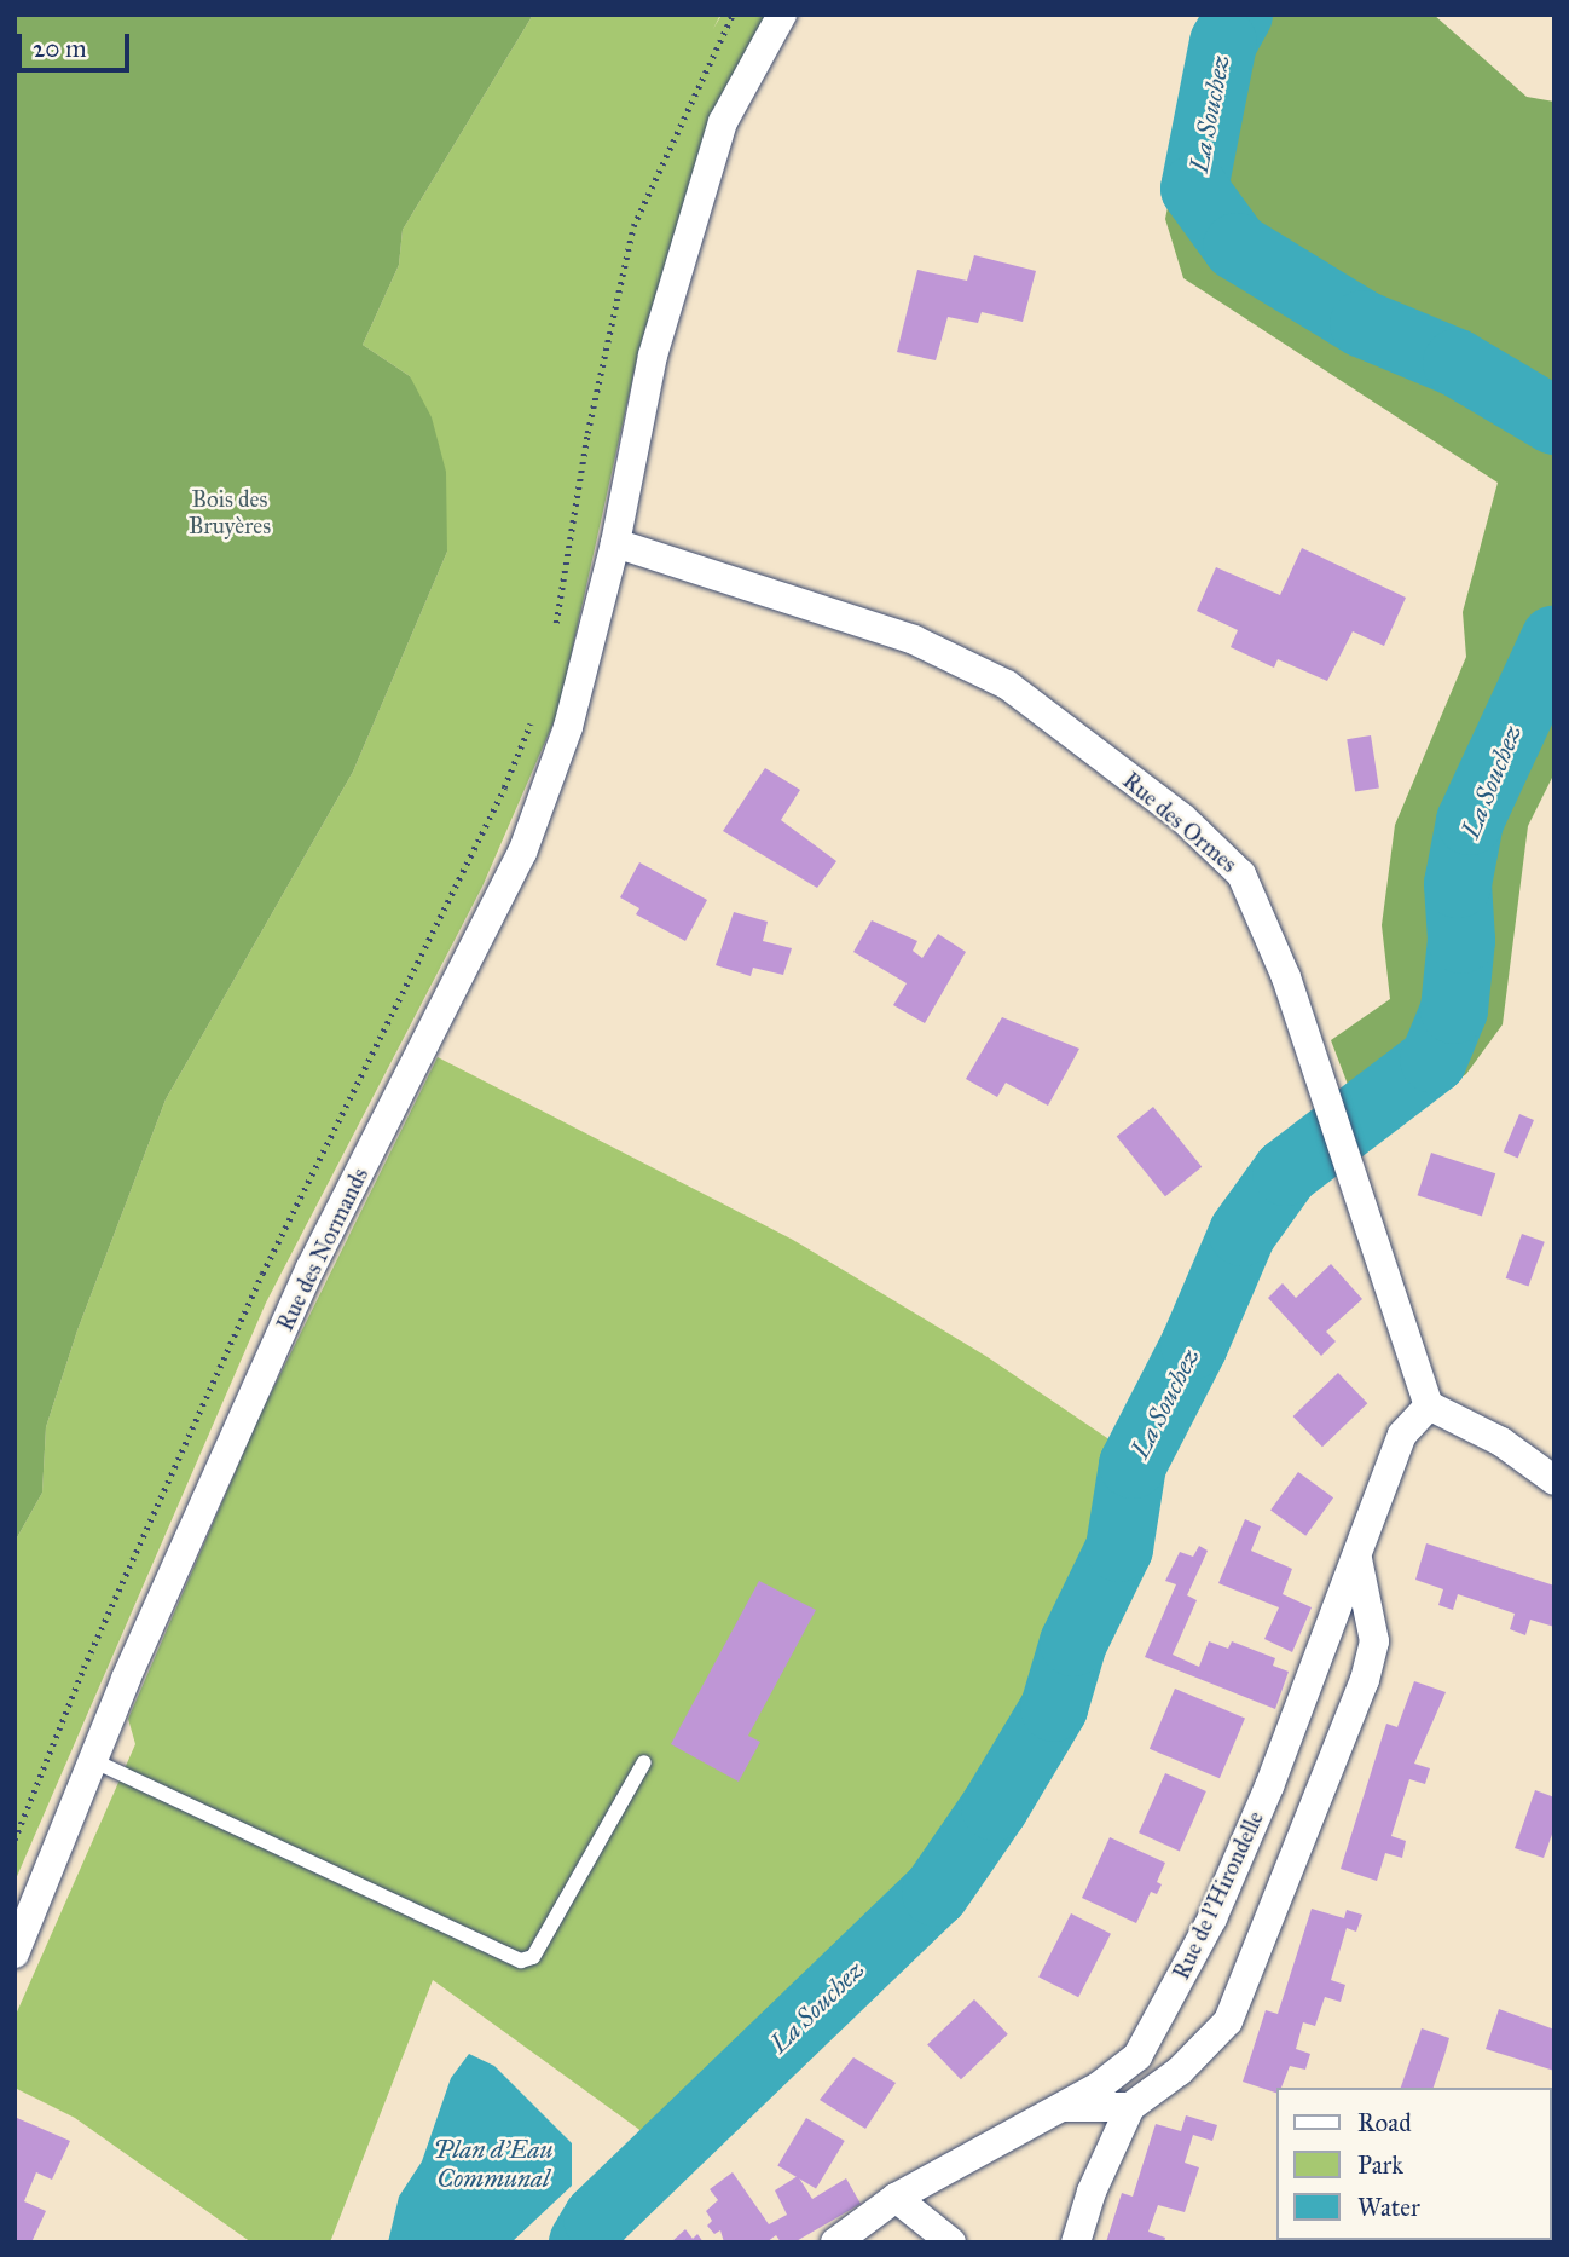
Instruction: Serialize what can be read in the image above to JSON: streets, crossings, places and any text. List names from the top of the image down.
{
  "streets": {
    "street": ["Rue des Ormes", "Rue des Normands", "Rue de l'Hirondelle"]
  },
  "crossings": [
    ["Rue des Ormes", "Rue des Normands"],
    ["Rue des Ormes", "Rue de l'Hirondelle"]
  ],
  "water": ["La Souchez", "Plan d'Eau Communal"],
  "parks": ["Bois des Bruyères"],
  "legend": ["Road", "Park", "Water"],
  "scale_bar": "20 m"
}
